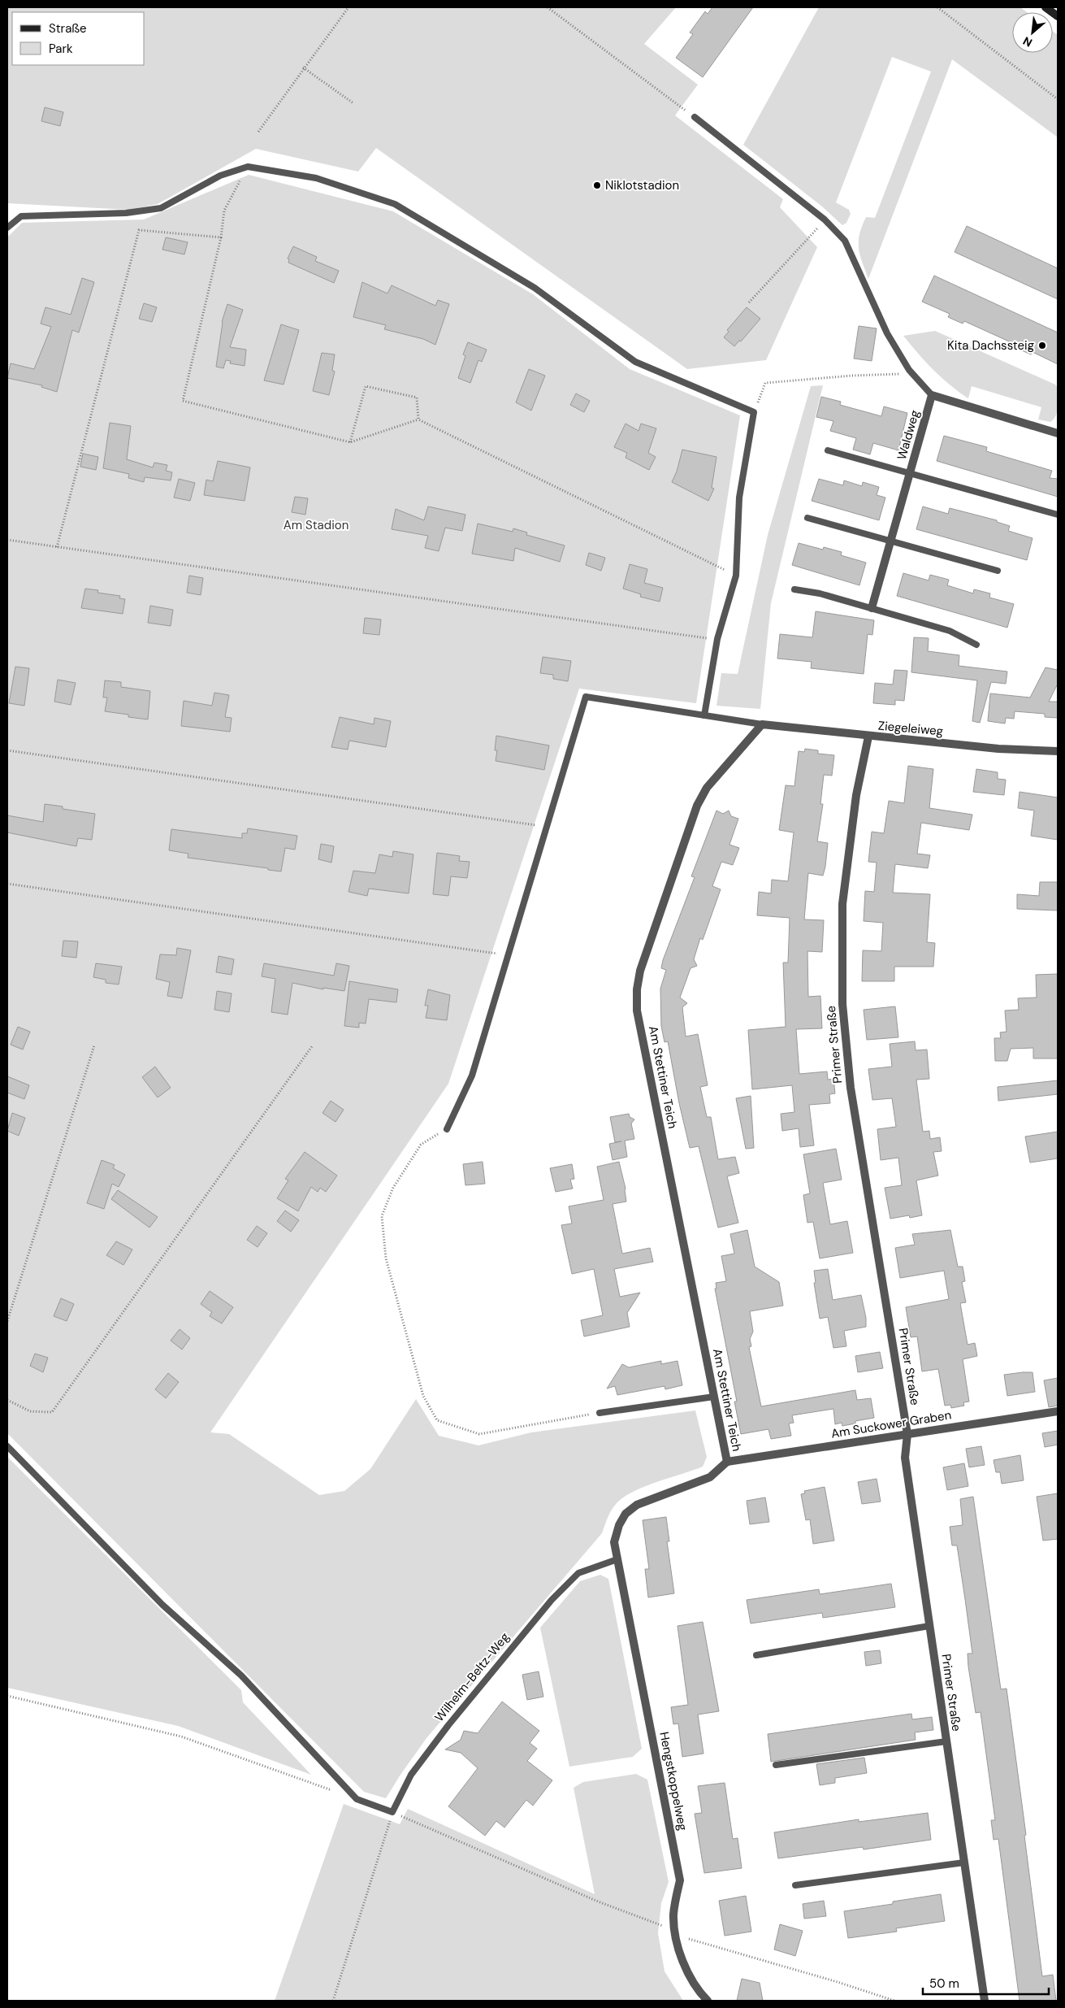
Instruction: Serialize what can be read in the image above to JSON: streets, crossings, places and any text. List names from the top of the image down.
{
  "streets": {
    "street": [
      "Waldweg",
      "Ziegeleiweg",
      "Primer Straße",
      "Am Stettiner Teich",
      "Am Suckower Graben",
      "Hengstkoppelweg"
    ],
    "lane": ["Wilhelm-Beltz-Weg"]
  },
  "crossings": [
    ["Ziegeleiweg", "Primer Straße"],
    ["Ziegeleiweg", "Am Stettiner Teich"],
    ["Primer Straße", "Am Suckower Graben"],
    ["Am Stettiner Teich", "Am Suckower Graben"],
    ["Wilhelm-Beltz-Weg", "Hengstkoppelweg"]
  ],
  "parks": ["Am Stadion"],
  "places": ["Niklotstadion", "Kita Dachssteig"],
  "legend": ["Straße", "Park"],
  "scale_bar": "50 m",
  "north": "bottom left"
}
